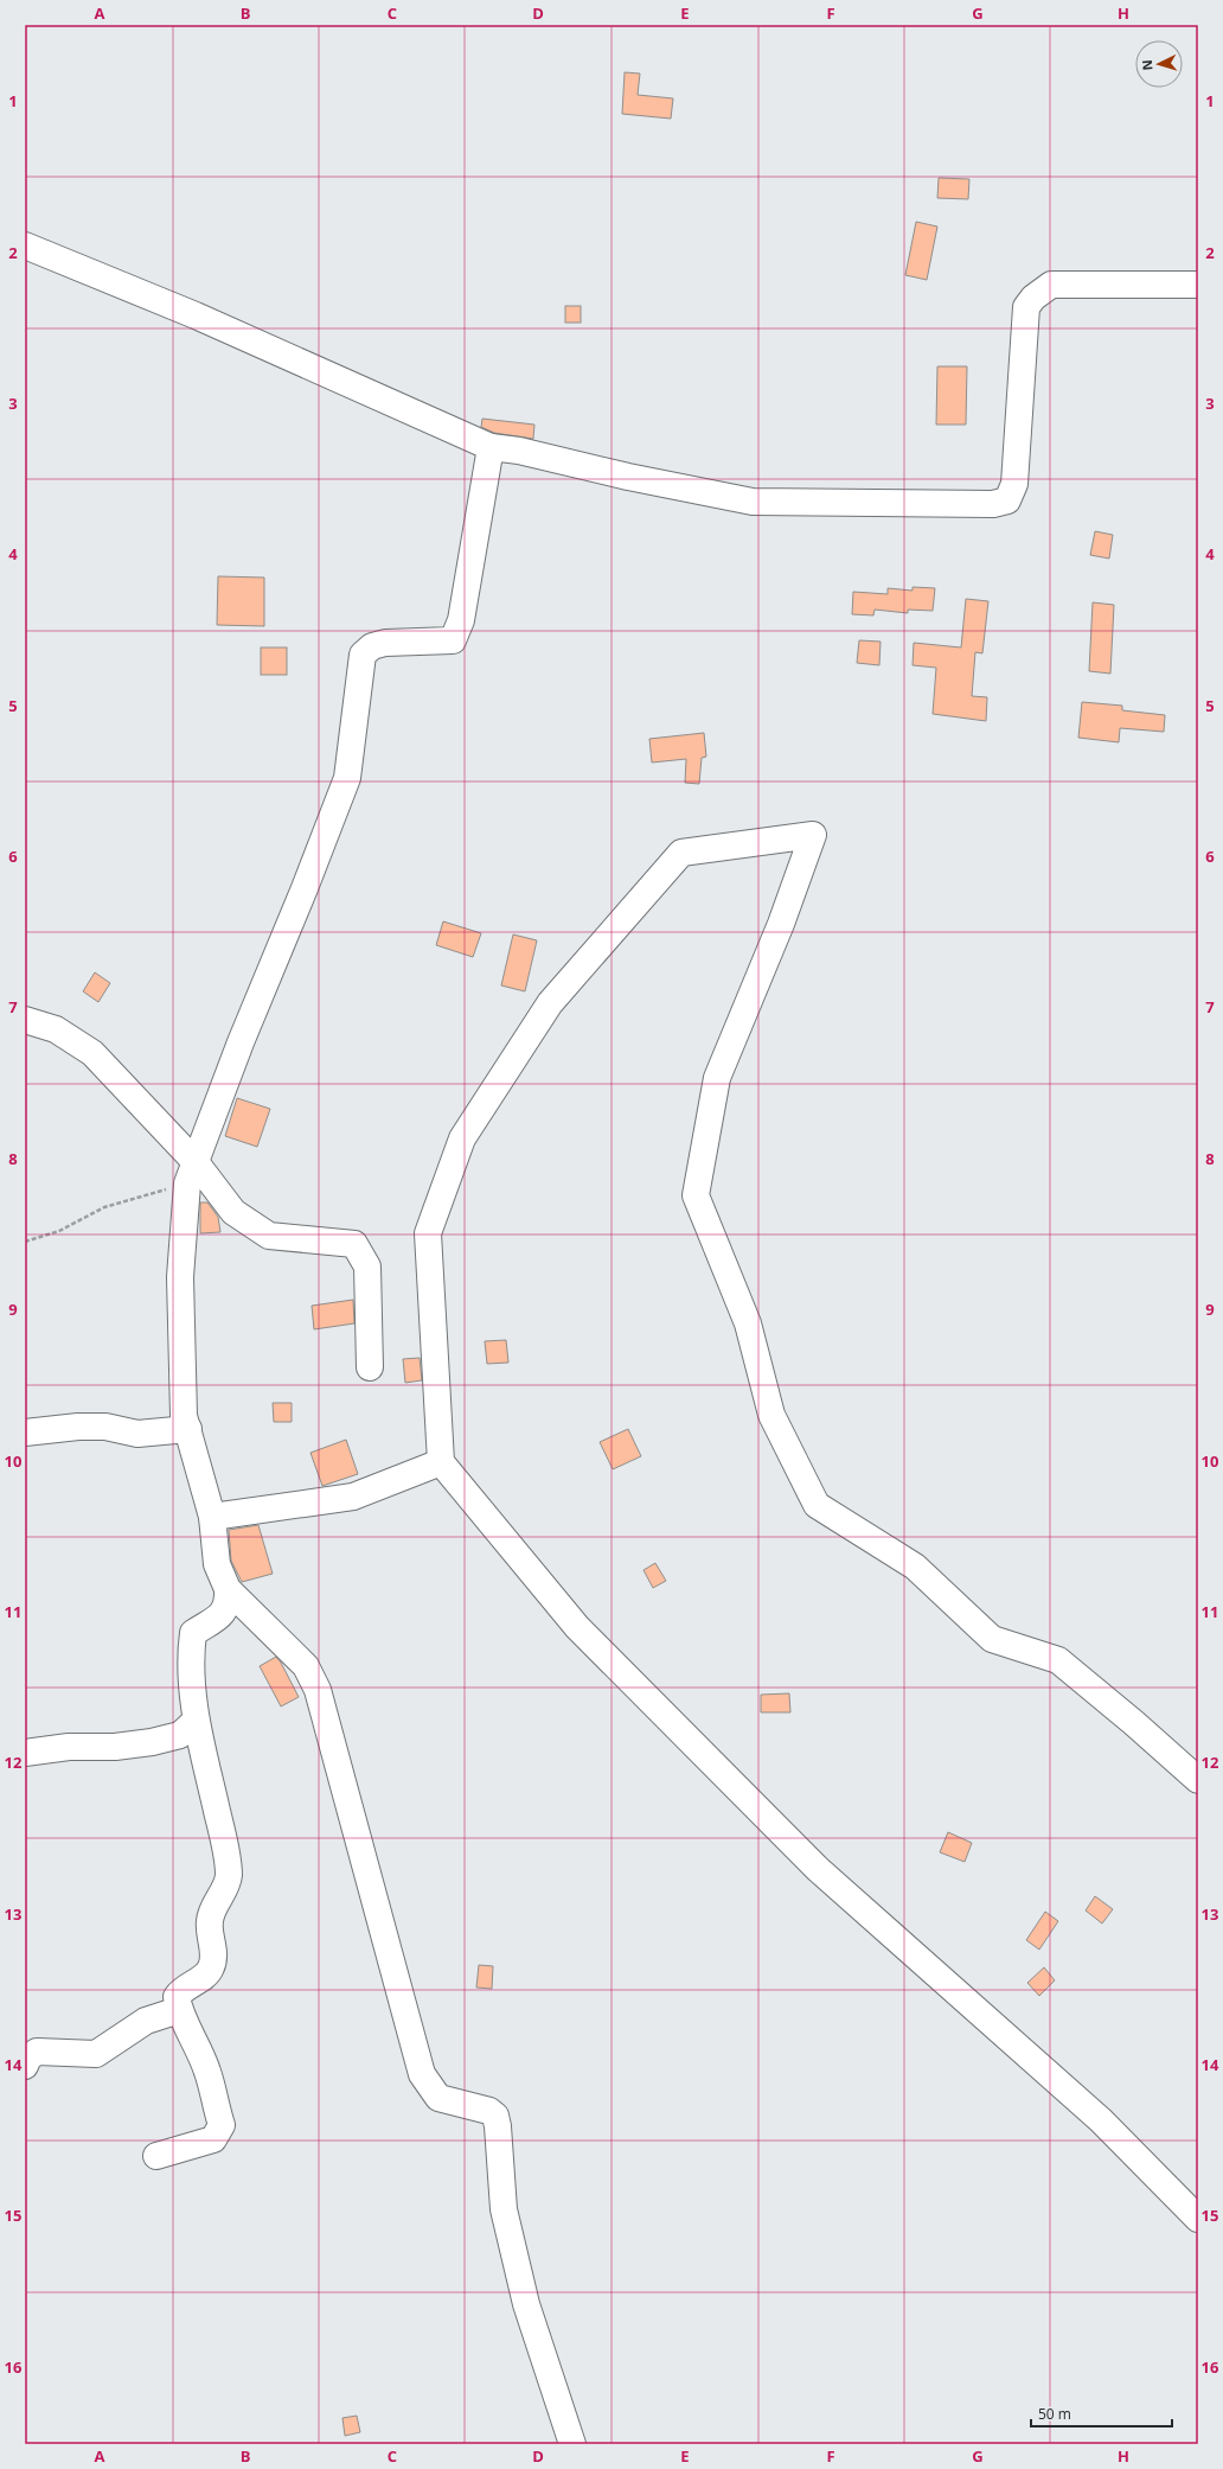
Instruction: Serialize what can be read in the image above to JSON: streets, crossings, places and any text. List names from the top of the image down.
{
  "scale_bar": "50 m",
  "north": "left",
  "grid": {
    "columns": [
      "A",
      "B",
      "C",
      "D",
      "E",
      "F",
      "G",
      "H"
    ],
    "rows": [
      "1",
      "2",
      "3",
      "4",
      "5",
      "6",
      "7",
      "8",
      "9",
      "10",
      "11",
      "12",
      "13",
      "14",
      "15",
      "16"
    ]
  }
}
